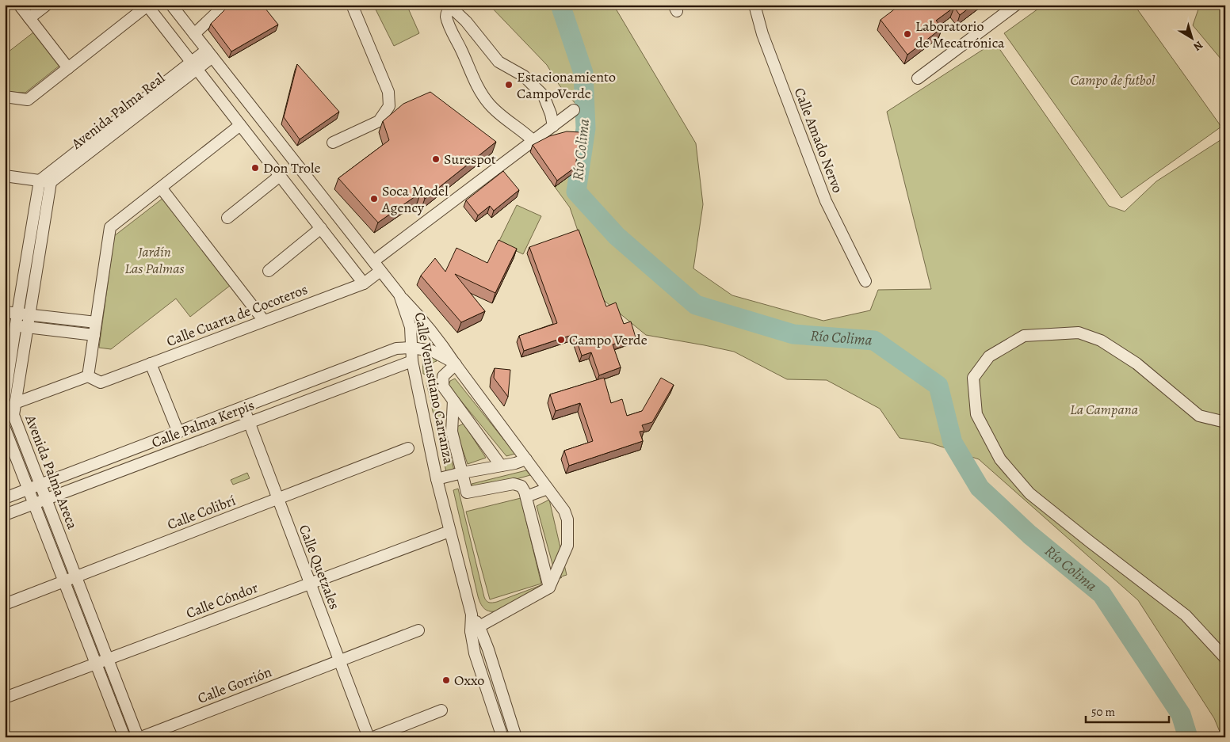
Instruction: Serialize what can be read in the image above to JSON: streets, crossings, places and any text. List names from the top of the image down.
{
  "streets": {
    "street": [
      "Avenida Palma Real",
      "Calle Amado Nervo",
      "Calle Cuarta de Cocoteros",
      "Calle Venustiano Carranza",
      "Calle Palma Kerpis",
      "Avenida Palma Areca",
      "Calle Colibrí",
      "Calle Quetzales",
      "Calle Cóndor",
      "Calle Gorrión"
    ]
  },
  "crossings": [
    ["Avenida Palma Real", "Calle Venustiano Carranza"],
    ["Avenida Palma Real", "Avenida Palma Areca"],
    ["Calle Cuarta de Cocoteros", "Calle Venustiano Carranza"],
    ["Calle Venustiano Carranza", "Calle Palma Kerpis"],
    ["Calle Venustiano Carranza", "Calle Cóndor"],
    ["Calle Palma Kerpis", "Avenida Palma Areca"],
    ["Calle Palma Kerpis", "Calle Quetzales"],
    ["Avenida Palma Areca", "Calle Colibrí"],
    ["Avenida Palma Areca", "Calle Cóndor"],
    ["Avenida Palma Areca", "Calle Gorrión"],
    ["Calle Colibrí", "Calle Quetzales"],
    ["Calle Quetzales", "Calle Cóndor"],
    ["Calle Quetzales", "Calle Gorrión"]
  ],
  "water": ["Río Colima"],
  "parks": ["Campo de futbol", "Jardín Las Palmas", "La Campana"],
  "places": [
    "Laboratorio de Mecatrónica",
    "Estacionamiento CampoVerde",
    "Surespot",
    "Don Trole",
    "Soca Model Agency",
    "Campo Verde",
    "Oxxo"
  ],
  "scale_bar": "50 m",
  "north": "bottom right"
}
